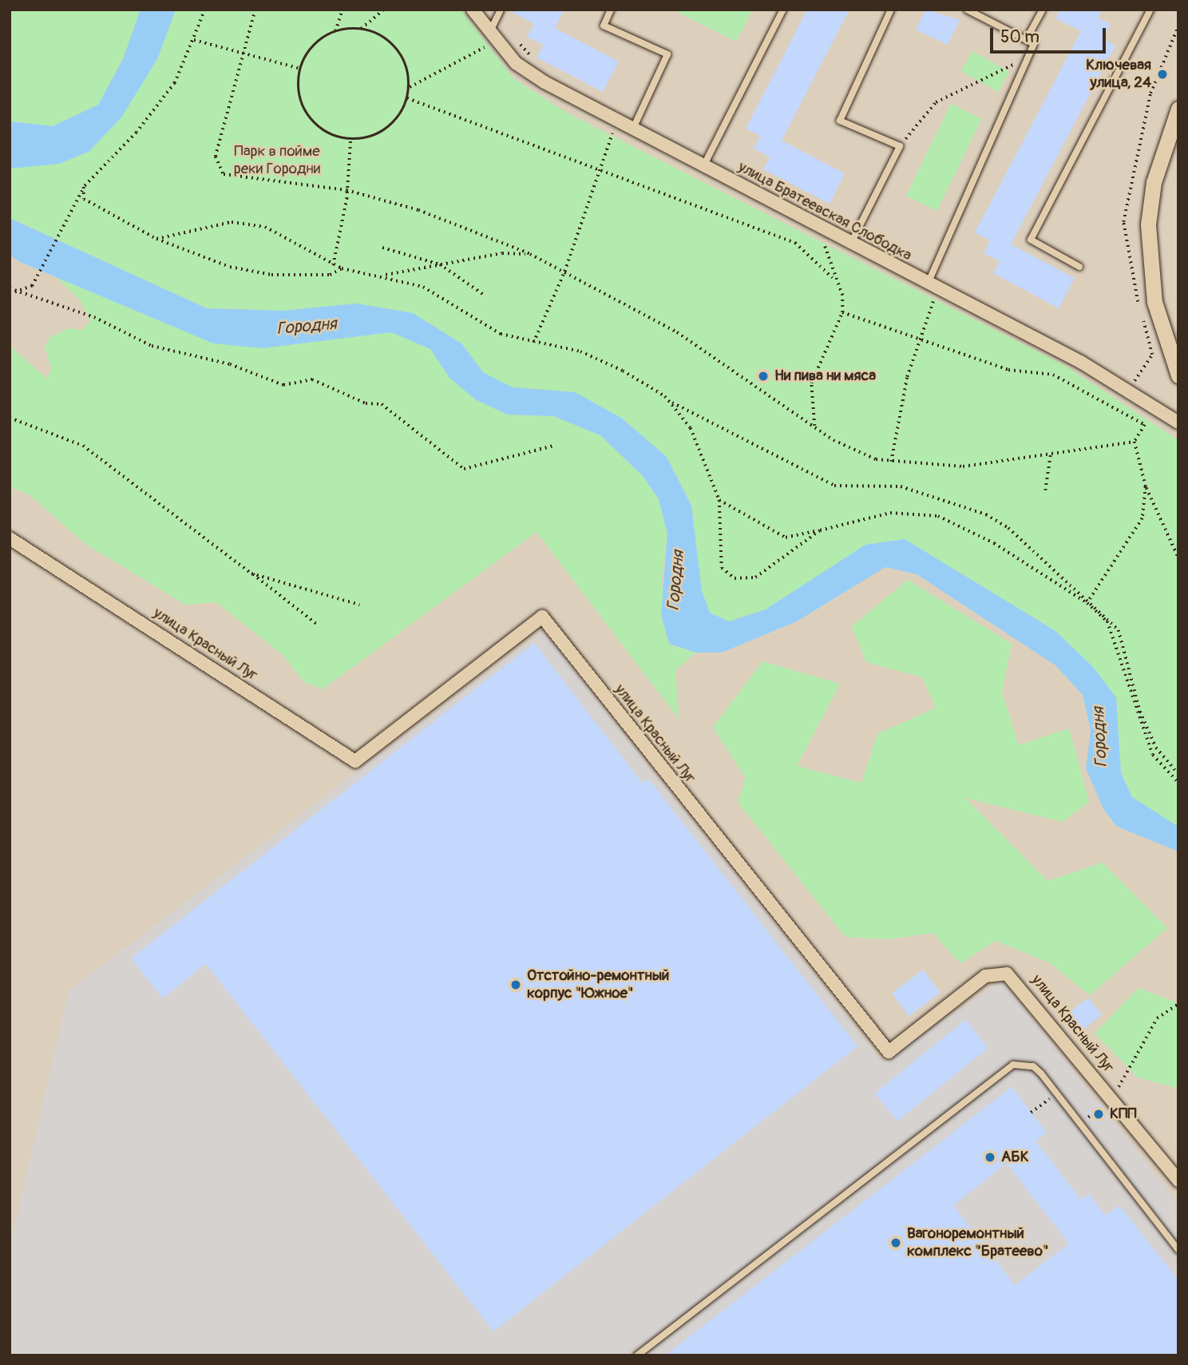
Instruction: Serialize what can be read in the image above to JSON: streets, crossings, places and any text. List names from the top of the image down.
{
  "streets": {
    "street": ["улица Братеевская Слободка", "улица Красный Луг"]
  },
  "water": ["Городня"],
  "parks": ["Парк в пойме реки Городни"],
  "places": [
    "Ключевая улица, 24",
    "Ни пива ни мяса",
    "Отстойно-ремонтный корпус \"Южное\"",
    "КПП",
    "АБК",
    "Вагоноремонтный комплекс \"Братеево\""
  ],
  "scale_bar": "50 m"
}
